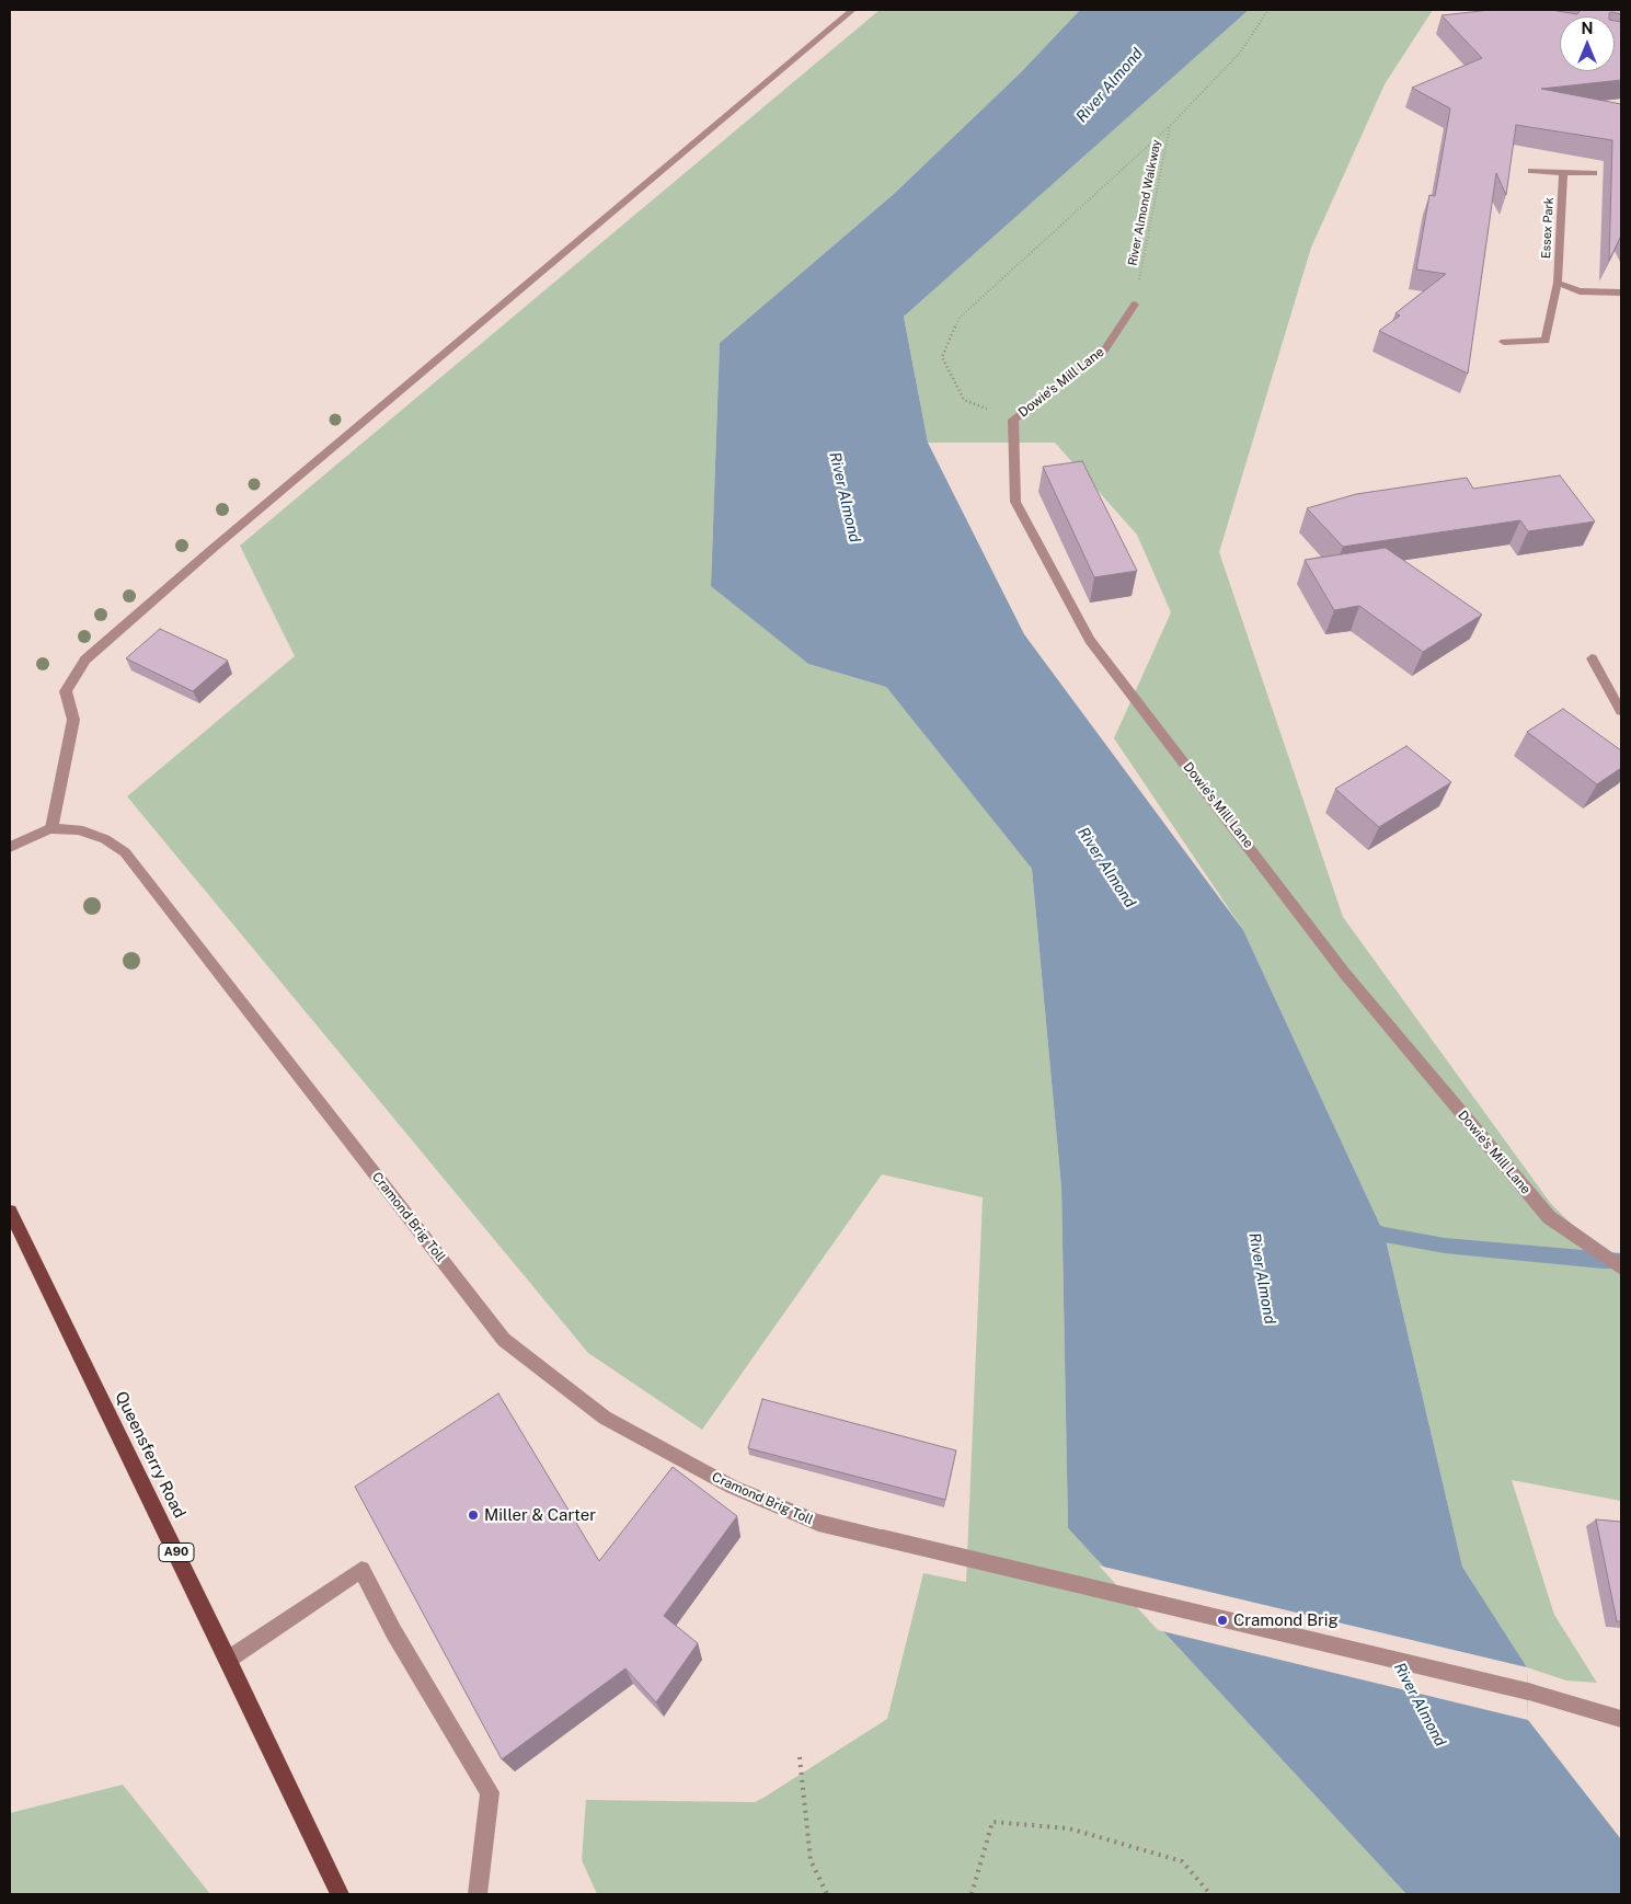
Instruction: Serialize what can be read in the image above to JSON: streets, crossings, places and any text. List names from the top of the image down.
{
  "streets": {
    "main road": ["Queensferry Road", "A90"],
    "street": ["Essex Park", "Dowie's Mill Lane", "Cramond Brig Toll"],
    "path": ["River Almond Walkway"]
  },
  "crossings": [
    ["River Almond Walkway", "Dowie's Mill Lane"]
  ],
  "water": ["River Almond"],
  "places": ["Miller & Carter", "Cramond Brig"],
  "north": "top"
}
